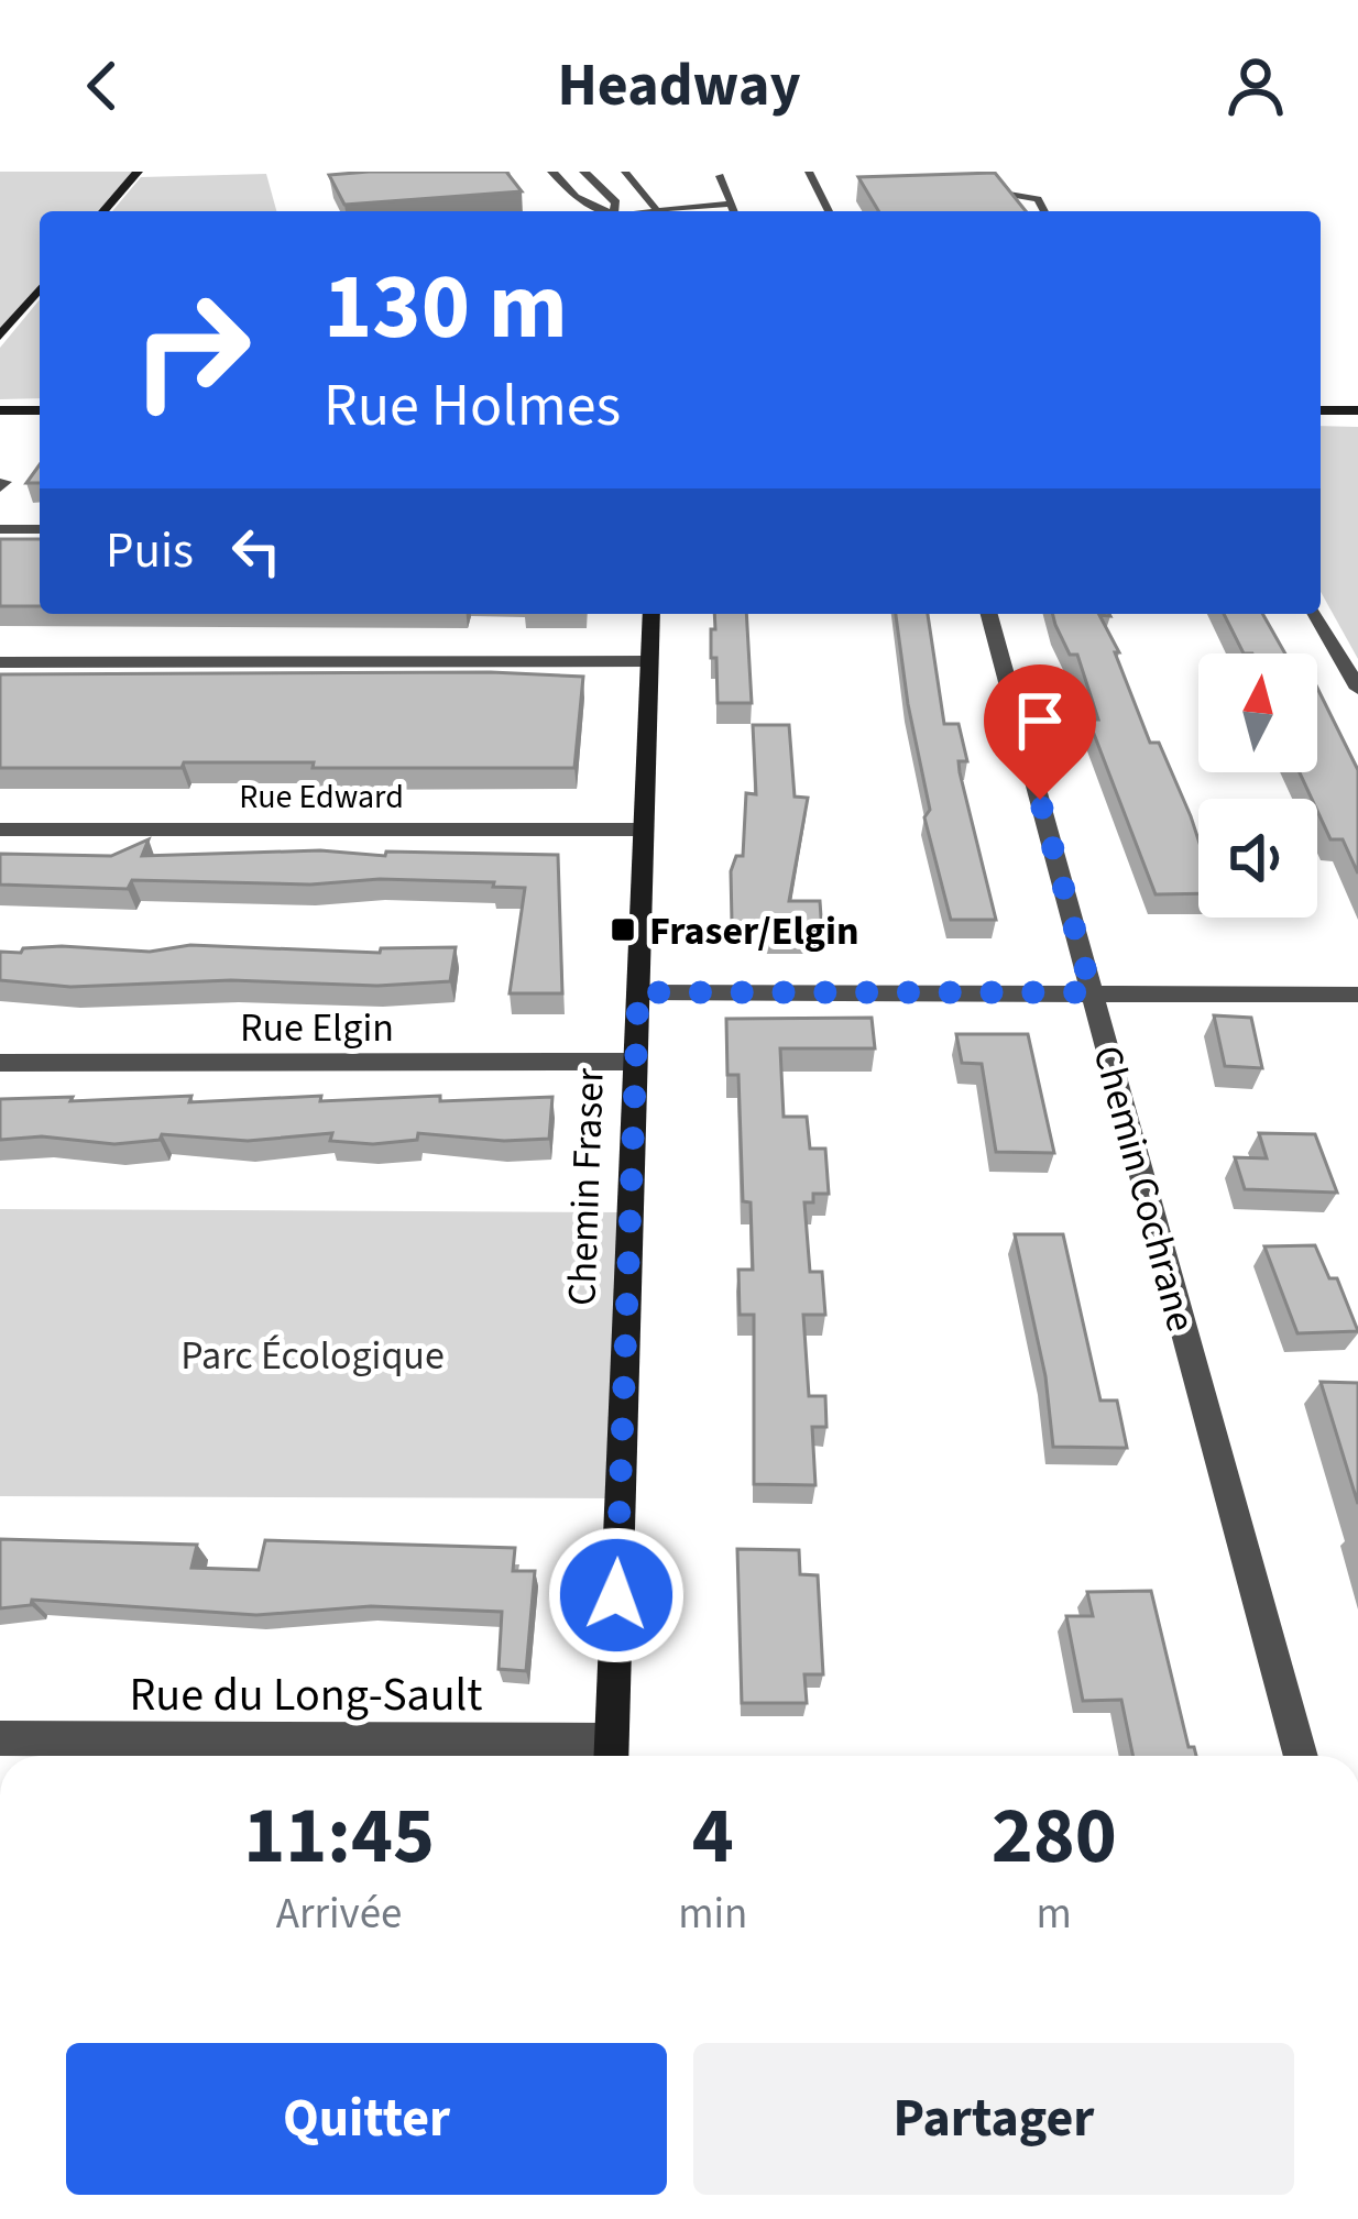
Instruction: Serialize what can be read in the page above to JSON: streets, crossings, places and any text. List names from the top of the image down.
{
  "streets": {
    "street": [
      "Rue Edward",
      "Rue Elgin",
      "Chemin Fraser",
      "Chemin Cochrane",
      "Rue du Long-Sault"
    ]
  },
  "crossings": [
    ["Rue Edward", "Chemin Fraser"],
    ["Rue Elgin", "Chemin Fraser"],
    ["Chemin Fraser", "Rue du Long-Sault"]
  ],
  "parks": ["Parc Écologique"],
  "places": {
    "transit": ["Fraser/Elgin"]
  },
  "north": "top",
  "page": {
    "header": "Headway",
    "turn": ["130 m", "Rue Holmes"],
    "then": "Puis",
    "eta": [
      "11:45",
      "Arrivée",
      "4",
      "min",
      "280",
      "m"
    ],
    "buttons": ["Quitter", "Partager"]
  }
}
